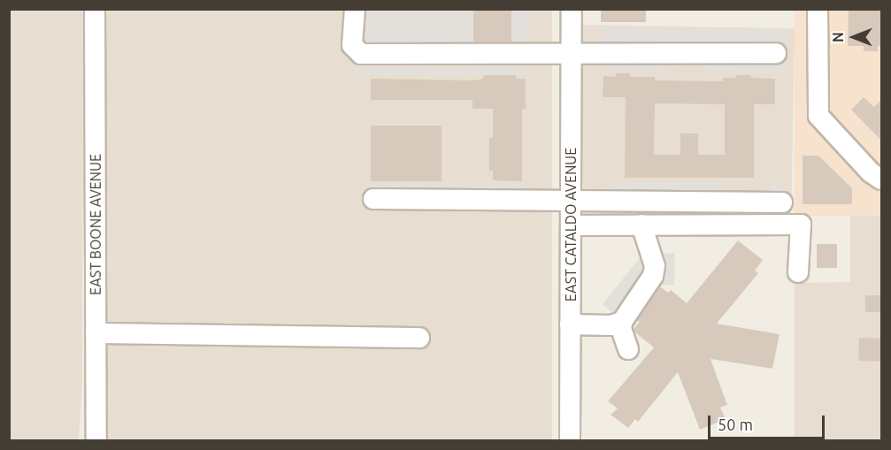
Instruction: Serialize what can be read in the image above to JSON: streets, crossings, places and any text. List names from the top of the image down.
{
  "streets": {
    "street": ["EAST BOONE AVENUE", "EAST CATALDO AVENUE"]
  },
  "scale_bar": "50 m",
  "north": "left"
}
